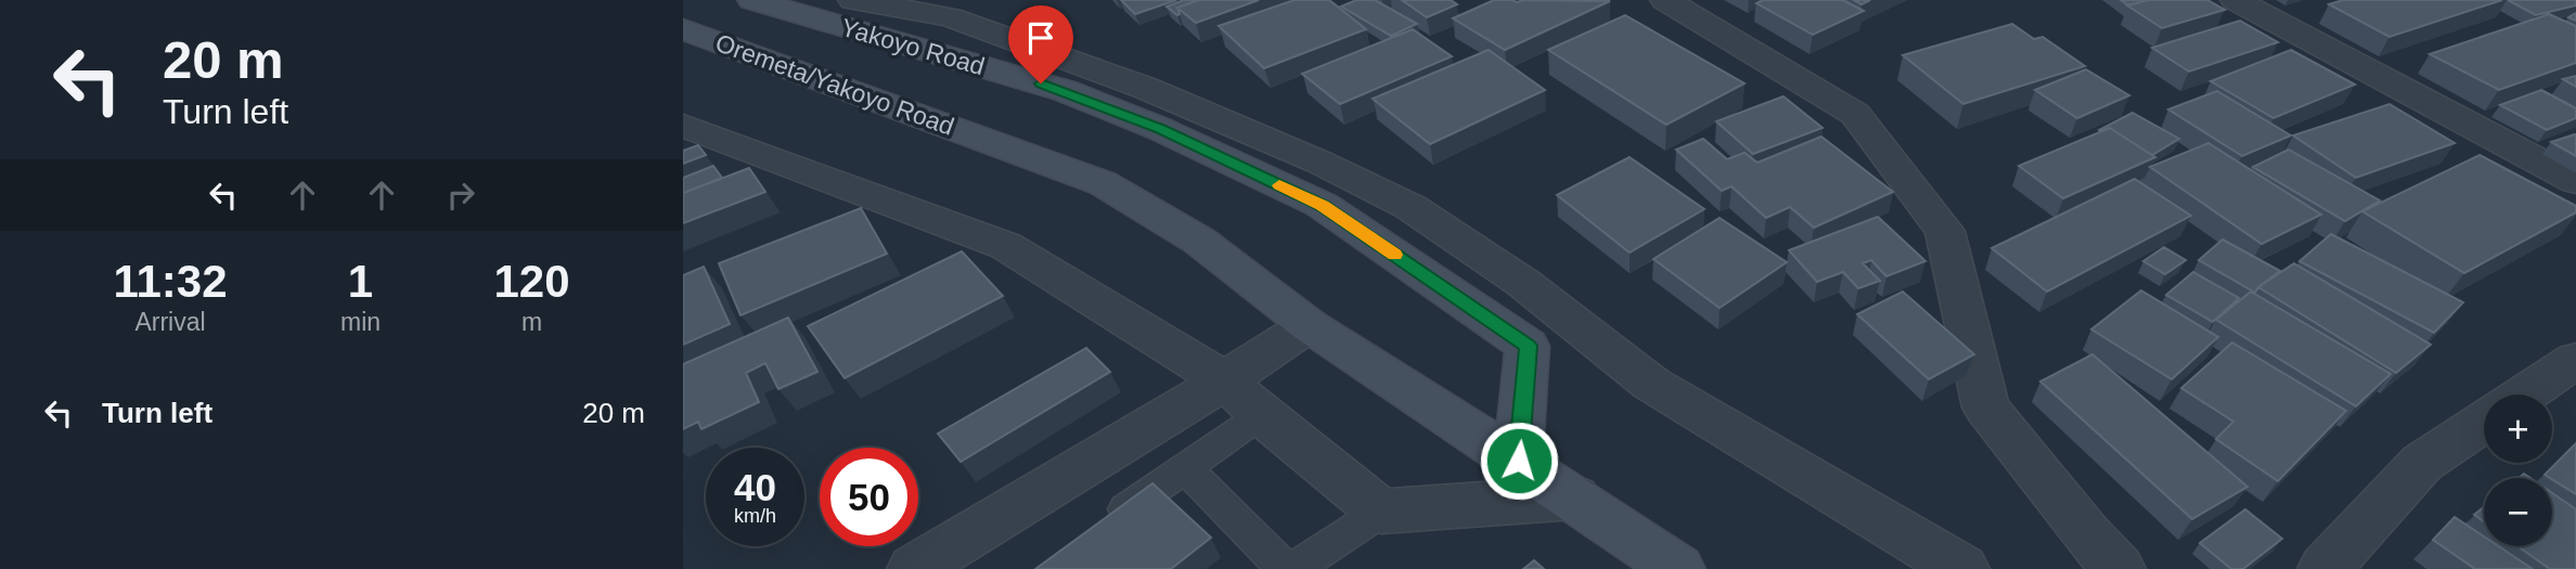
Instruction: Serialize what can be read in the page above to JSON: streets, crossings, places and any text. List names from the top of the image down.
{
  "streets": {
    "main road": ["Yakoyo Road", "Oremeta/Yakoyo Road"]
  },
  "crossings": [
    ["Yakoyo Road", "Oremeta/Yakoyo Road"]
  ],
  "page": {
    "turn": ["20 m", "Turn left"],
    "eta": [
      "11:32",
      "Arrival",
      "1",
      "min",
      "120",
      "m"
    ],
    "list": [
      {
        "name": "Turn left",
        "value": "20 m"
      }
    ],
    "map_buttons": ["+", "−"],
    "speed": "40 km/h",
    "limit": "50"
  }
}
